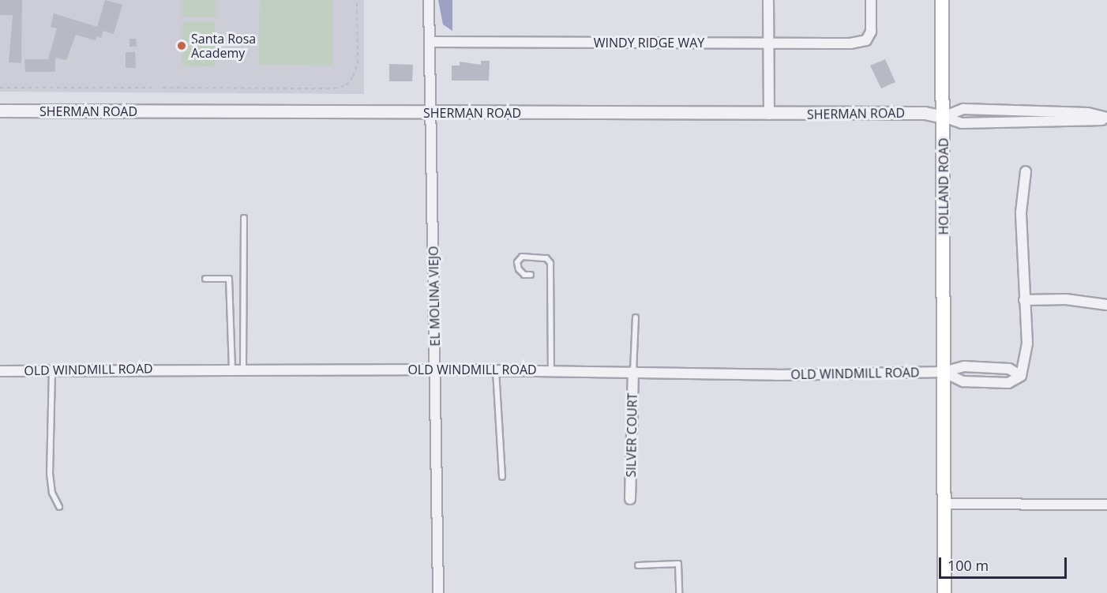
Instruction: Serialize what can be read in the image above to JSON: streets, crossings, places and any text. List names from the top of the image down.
{
  "streets": {
    "main road": ["HOLLAND ROAD"],
    "street": [
      "WINDY RIDGE WAY",
      "SHERMAN ROAD",
      "EL MOLINA VIEJO",
      "OLD WINDMILL ROAD",
      "SILVER COURT"
    ]
  },
  "crossings": [
    ["WINDY RIDGE WAY", "EL MOLINA VIEJO"],
    ["SHERMAN ROAD", "HOLLAND ROAD"],
    ["SHERMAN ROAD", "EL MOLINA VIEJO"],
    ["HOLLAND ROAD", "OLD WINDMILL ROAD"],
    ["EL MOLINA VIEJO", "OLD WINDMILL ROAD"],
    ["OLD WINDMILL ROAD", "SILVER COURT"]
  ],
  "places": ["Santa Rosa Academy"],
  "scale_bar": "100 m"
}
